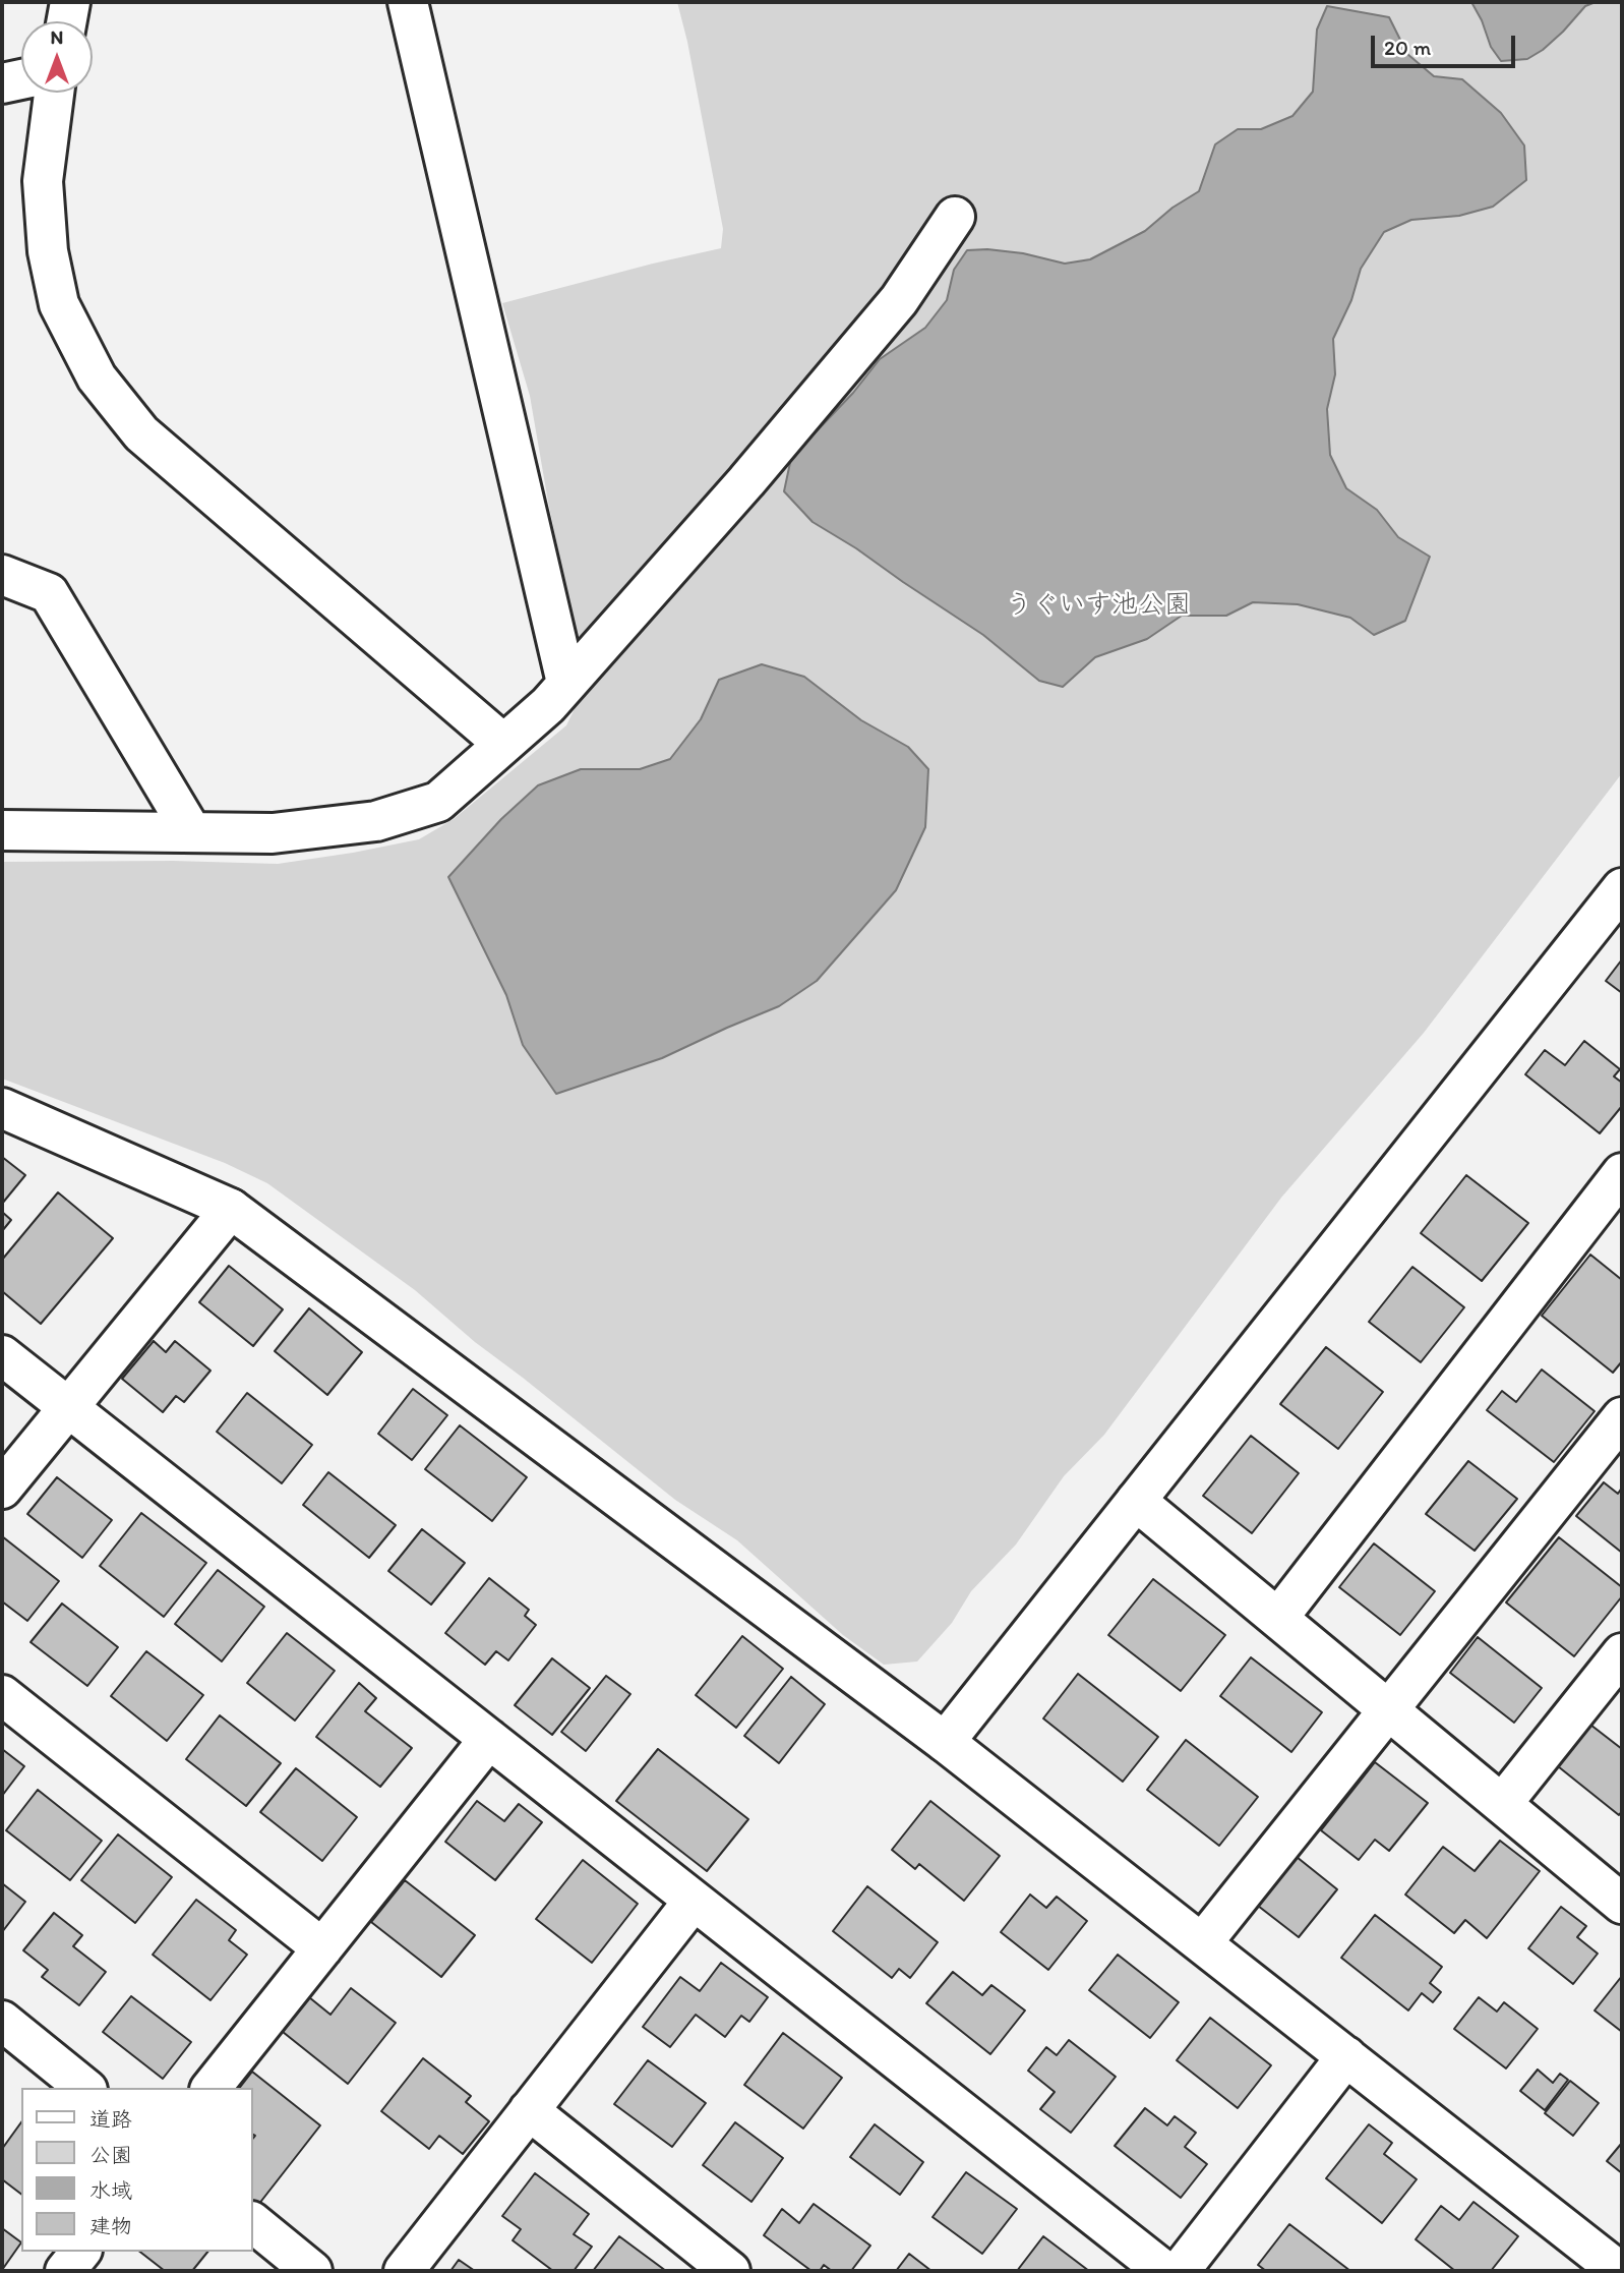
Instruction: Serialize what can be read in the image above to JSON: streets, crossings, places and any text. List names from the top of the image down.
{
  "parks": ["うぐいす池公園"],
  "legend": [
    "道路",
    "公園",
    "水域",
    "建物"
  ],
  "scale_bar": "20 m",
  "north": "top"
}
